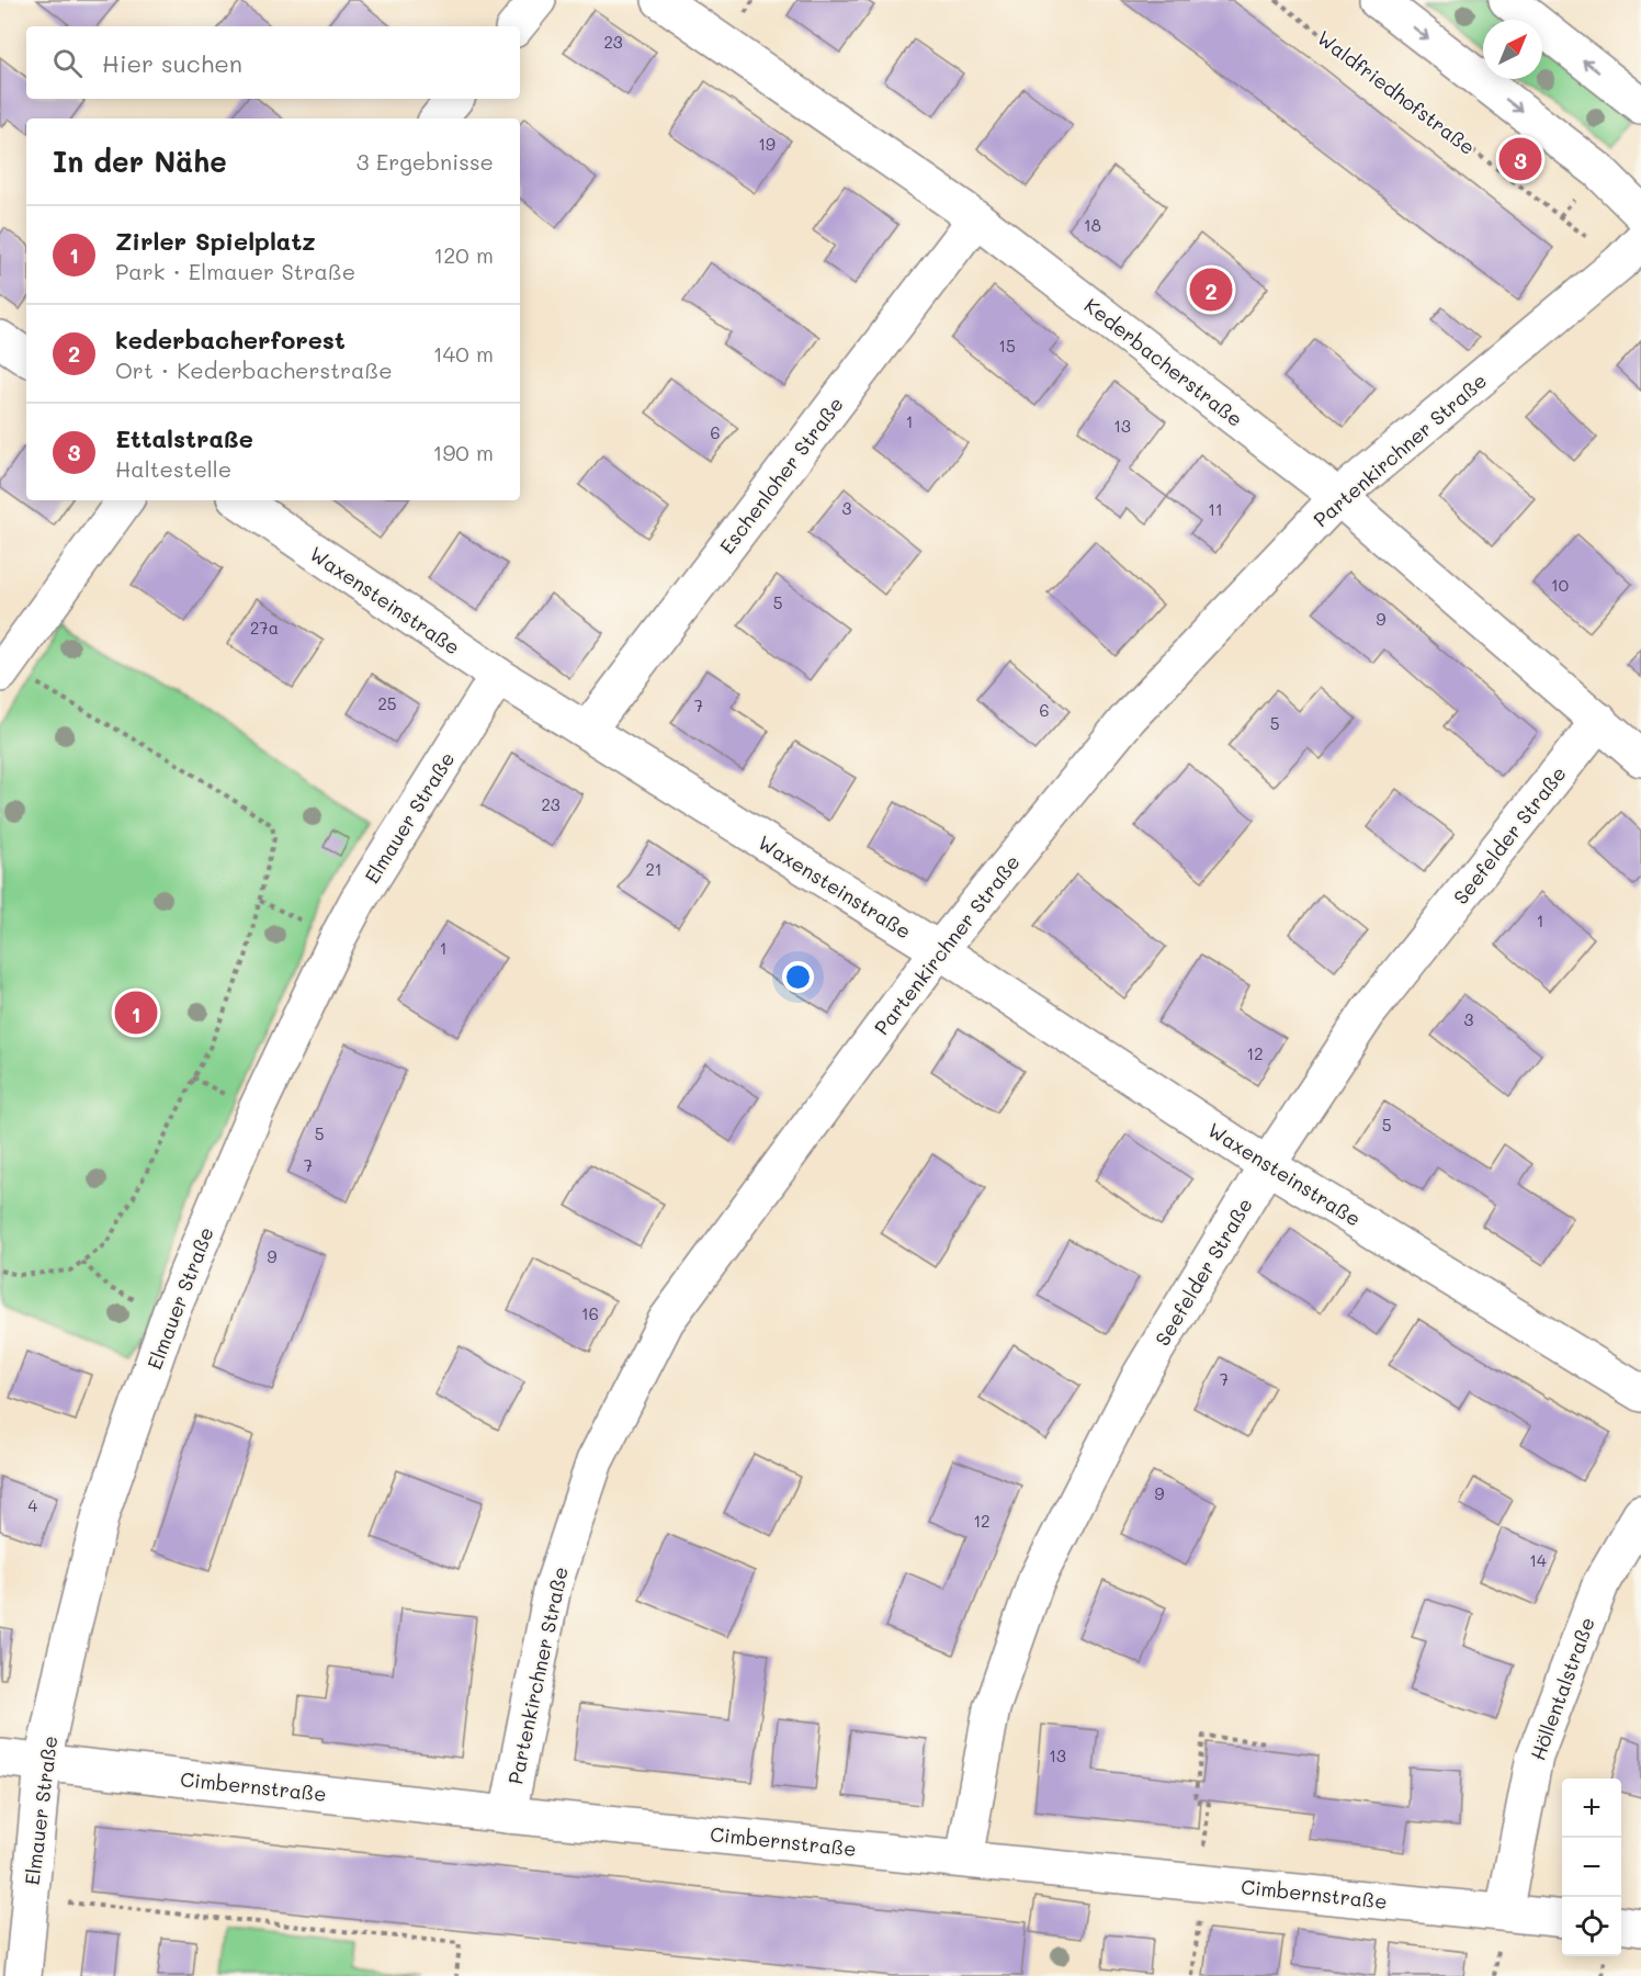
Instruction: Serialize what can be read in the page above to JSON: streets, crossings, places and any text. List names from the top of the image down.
{
  "streets": {
    "street": [
      "Kederbacherstraße",
      "Partenkirchner Straße",
      "Eschenloher Straße",
      "Waxensteinstraße",
      "Elmauer Straße",
      "Seefelder Straße",
      "Höllentalstraße",
      "Cimbernstraße"
    ],
    "path": ["Waldfriedhofstraße"]
  },
  "crossings": [
    ["Waldfriedhofstraße", "Partenkirchner Straße"],
    ["Kederbacherstraße", "Partenkirchner Straße"],
    ["Kederbacherstraße", "Eschenloher Straße"],
    ["Kederbacherstraße", "Seefelder Straße"],
    ["Partenkirchner Straße", "Waxensteinstraße"],
    ["Partenkirchner Straße", "Cimbernstraße"],
    ["Eschenloher Straße", "Waxensteinstraße"],
    ["Waxensteinstraße", "Elmauer Straße"],
    ["Waxensteinstraße", "Seefelder Straße"],
    ["Elmauer Straße", "Cimbernstraße"],
    ["Seefelder Straße", "Cimbernstraße"],
    ["Höllentalstraße", "Cimbernstraße"]
  ],
  "house_numbers": [
    "23",
    "19",
    "18",
    "15",
    "1",
    "13",
    "6",
    "3",
    "11",
    "10",
    "5",
    "9",
    "27a",
    "25",
    "7",
    "6",
    "5",
    "23",
    "21",
    "1",
    "1",
    "3",
    "12",
    "5",
    "5",
    "7",
    "9",
    "16",
    "7",
    "9",
    "4",
    "12",
    "14",
    "13"
  ],
  "north": "top right",
  "page": {
    "search": "Hier suchen",
    "heading": ["In der Nähe", "3 Ergebnisse"],
    "pins": ["3", "2", "1"],
    "list": [
      {
        "mark": "1",
        "name": "Zirler Spielplatz",
        "note": "Park · Elmauer Straße",
        "value": "120 m"
      },
      {
        "mark": "2",
        "name": "kederbacherforest",
        "note": "Ort · Kederbacherstraße",
        "value": "140 m"
      },
      {
        "mark": "3",
        "name": "Ettalstraße",
        "note": "Haltestelle",
        "value": "190 m"
      }
    ],
    "map_buttons": ["+", "−"]
  }
}
